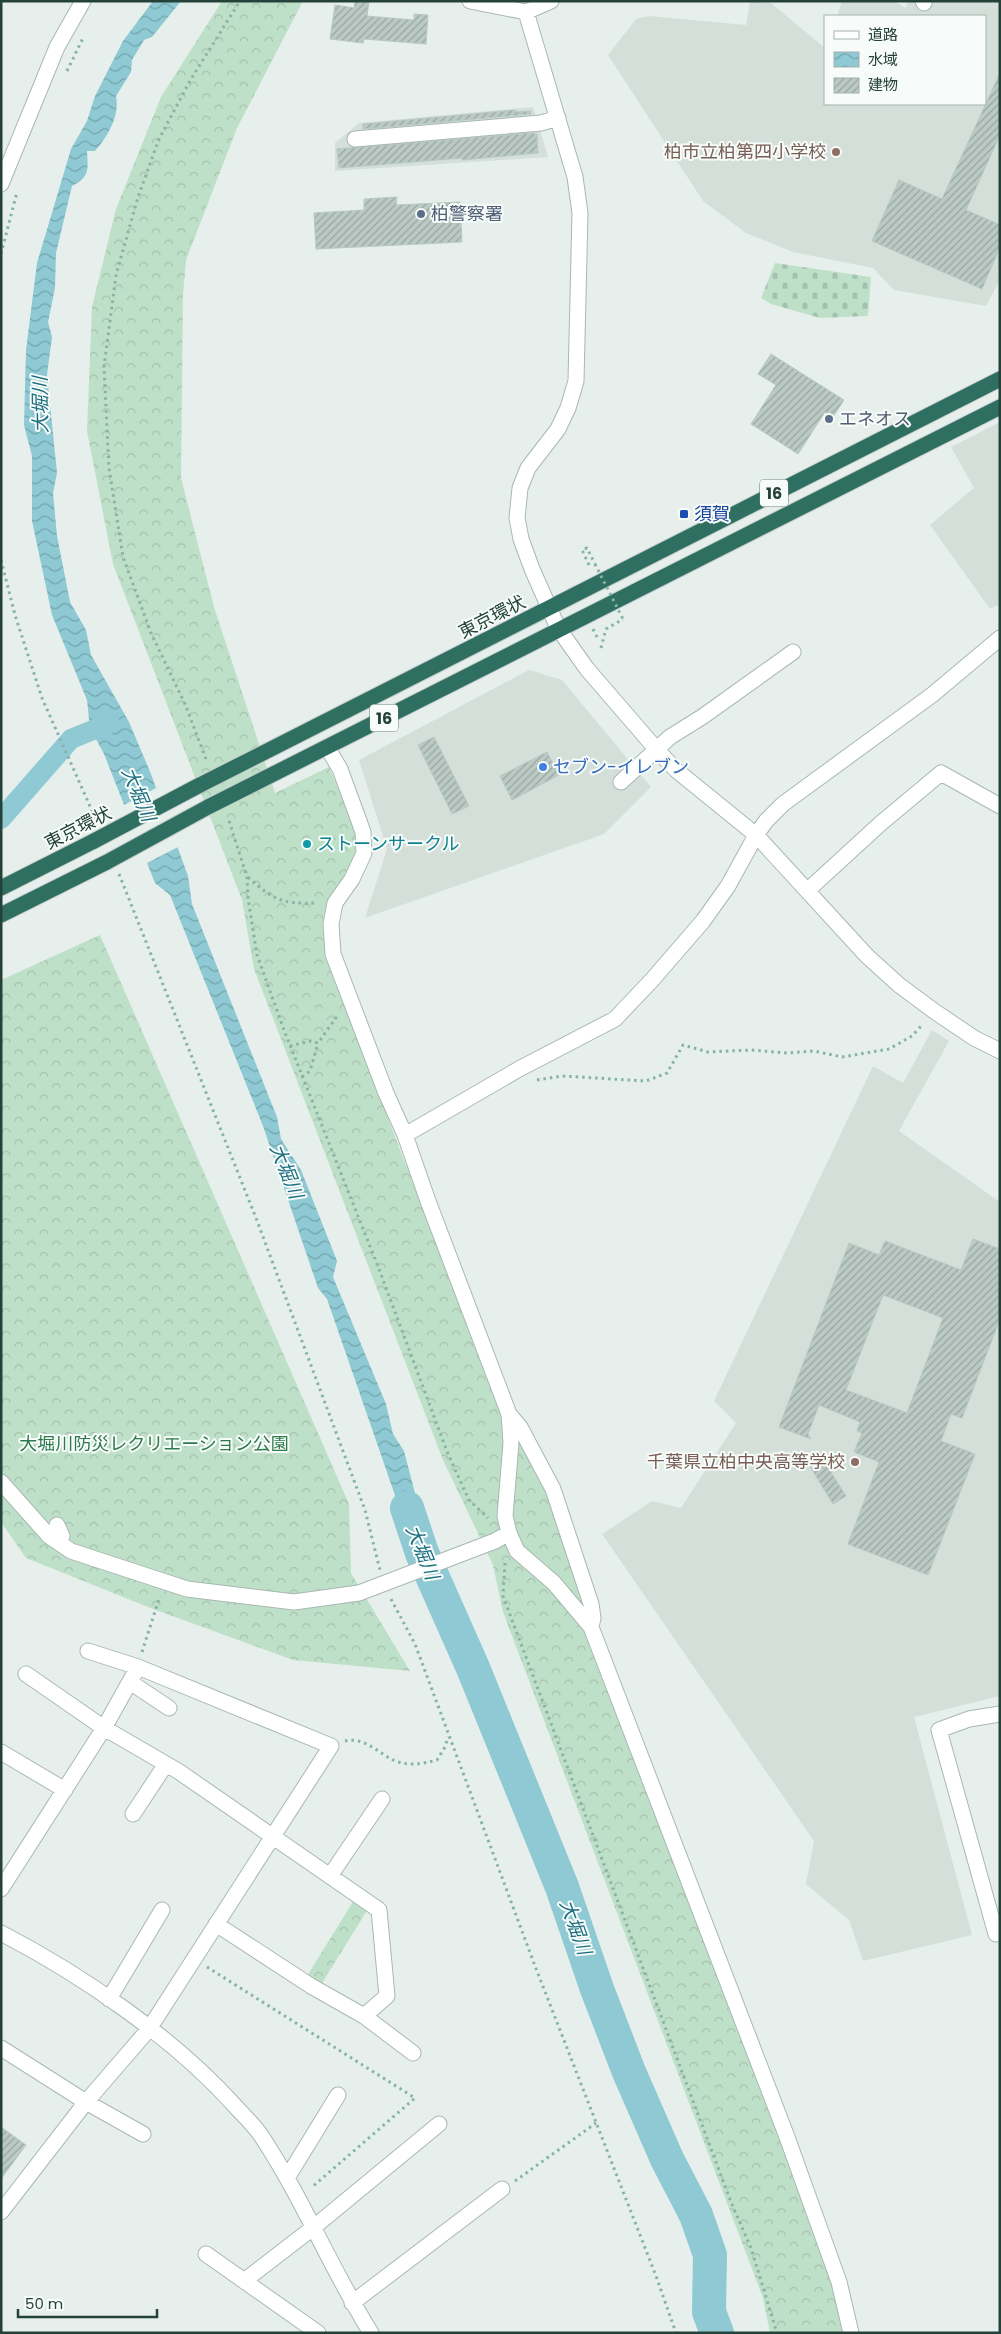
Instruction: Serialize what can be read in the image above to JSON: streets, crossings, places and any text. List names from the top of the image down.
{
  "streets": {
    "highway": ["16", "東京環状"]
  },
  "water": ["大堀川"],
  "parks": ["大堀川防災レクリエーション公園"],
  "places": {
    "other": [
      "柏市立柏第四小学校",
      "柏警察署",
      "エネオス",
      "セブン-イレブン",
      "ストーンサークル",
      "千葉県立柏中央高等学校"
    ],
    "transit": ["須賀"]
  },
  "legend": ["道路", "水域", "建物"],
  "scale_bar": "50 m"
}
